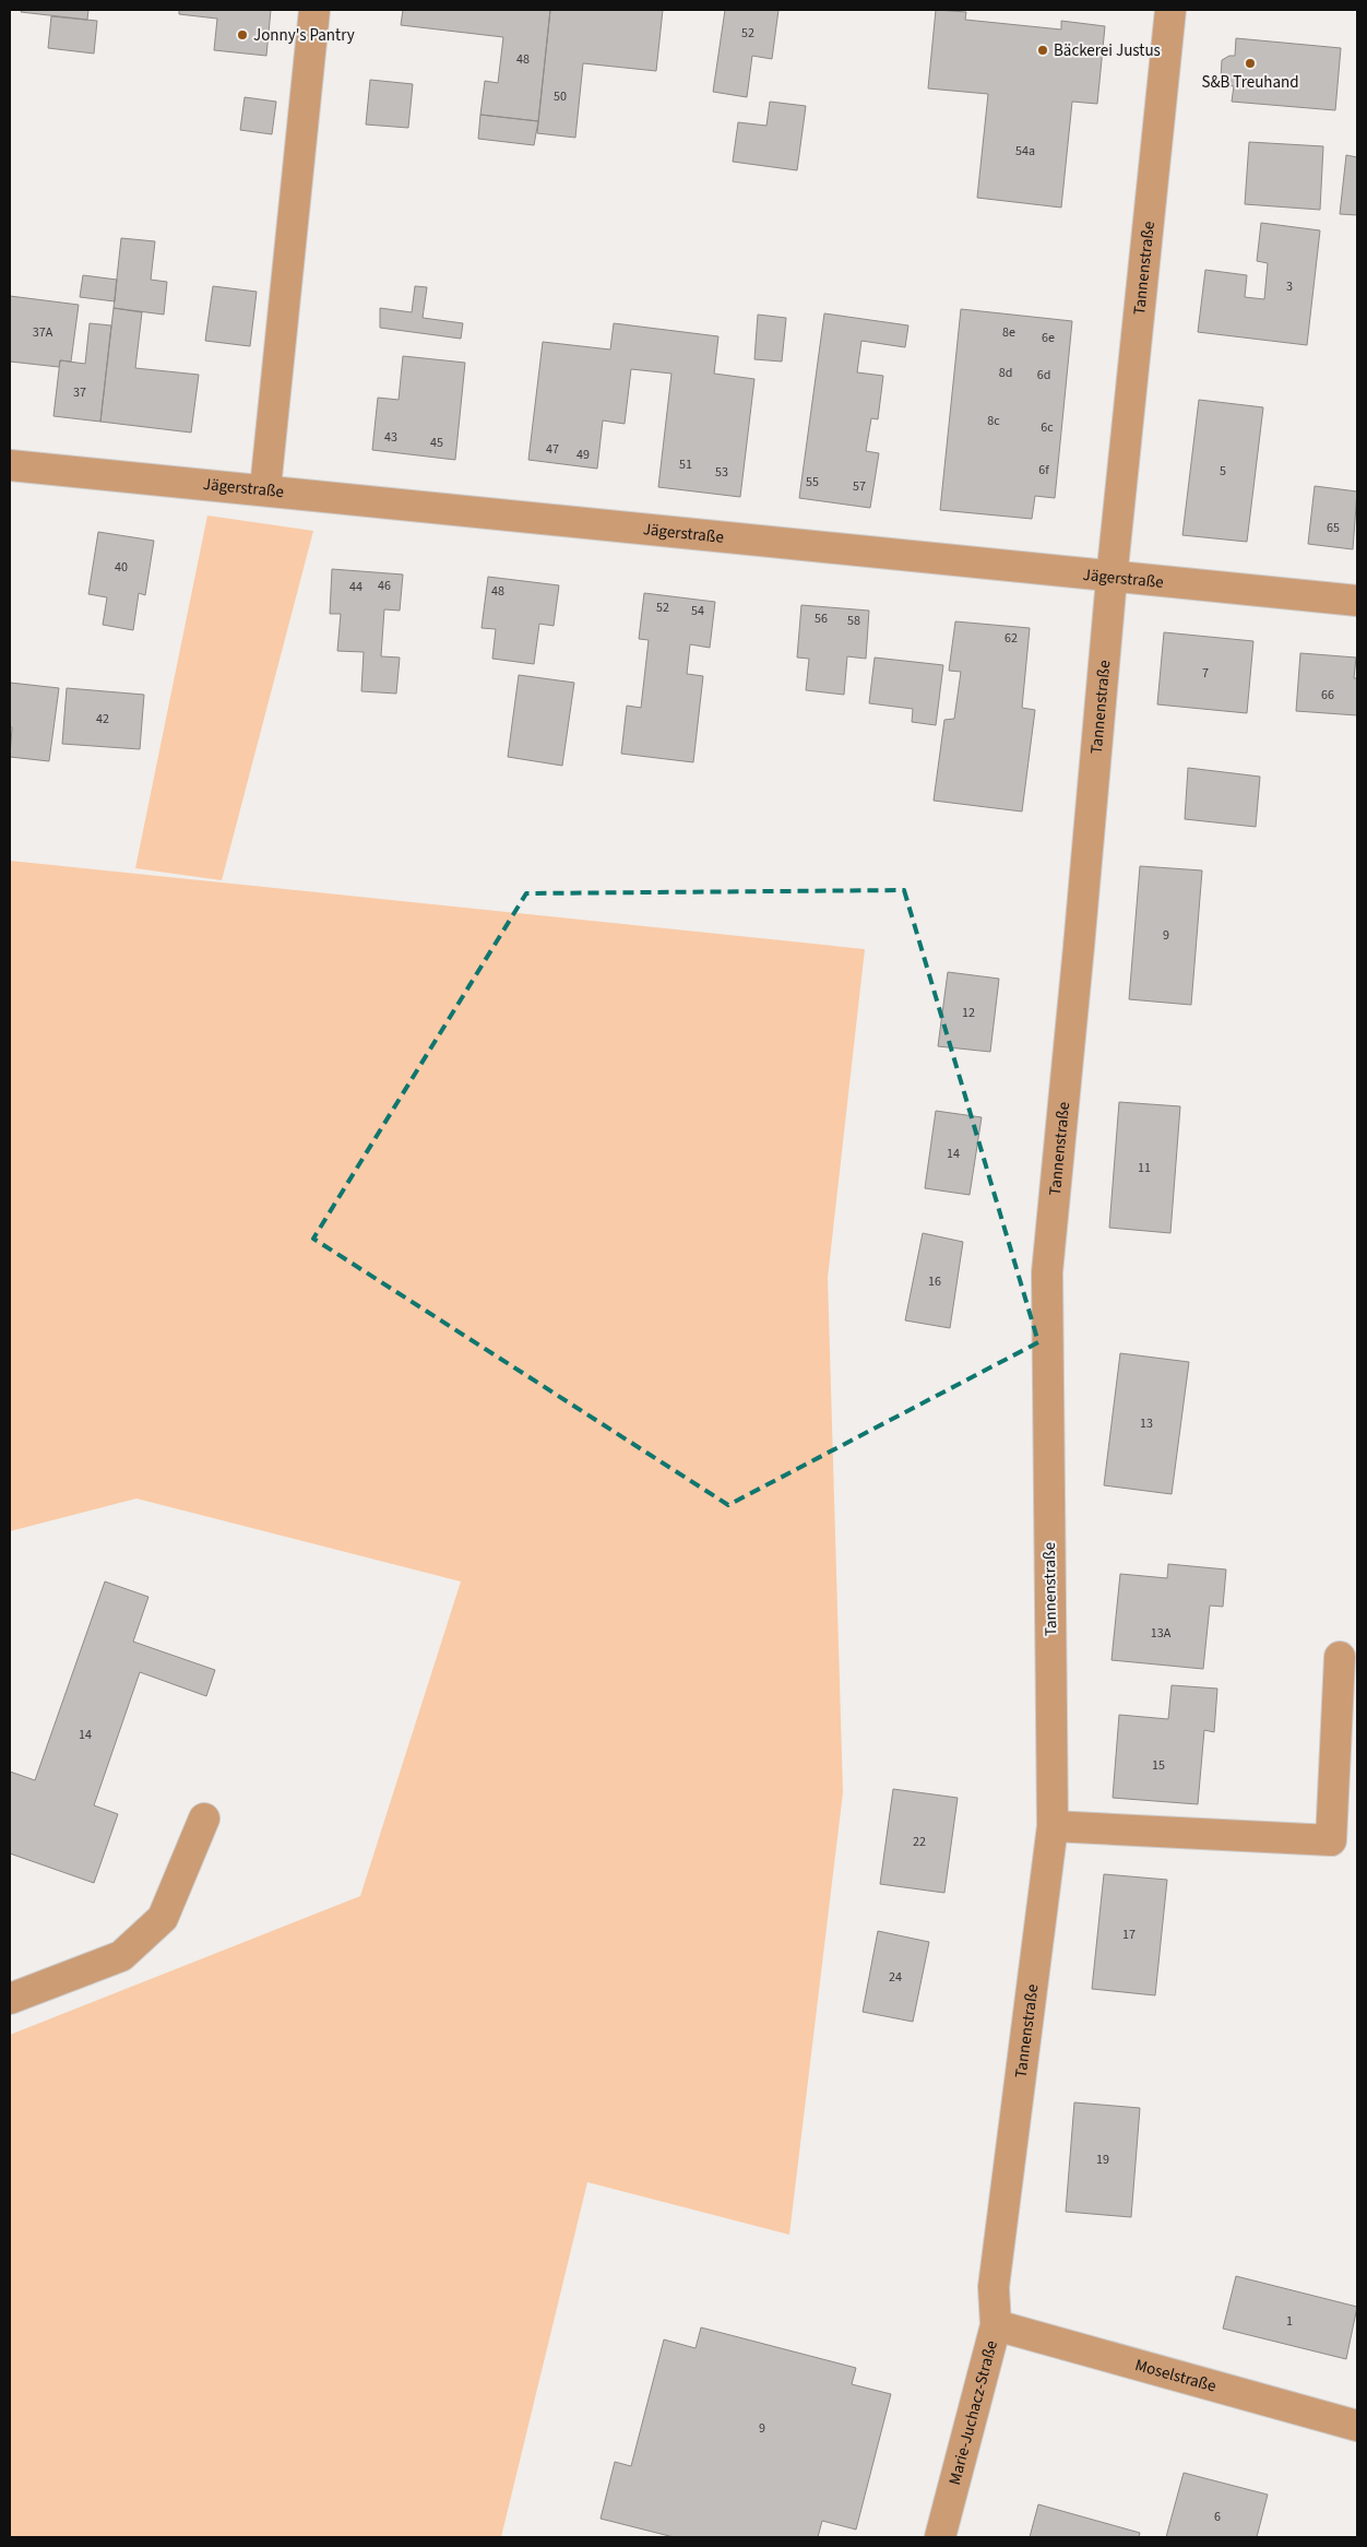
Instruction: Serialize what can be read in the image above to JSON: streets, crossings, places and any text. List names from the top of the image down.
{
  "streets": {
    "street": [
      "Tannenstraße",
      "Jägerstraße",
      "Moselstraße",
      "Marie-Juchacz-Straße"
    ]
  },
  "crossings": [
    ["Tannenstraße", "Jägerstraße"],
    ["Tannenstraße", "Marie-Juchacz-Straße"],
    ["Moselstraße", "Marie-Juchacz-Straße"]
  ],
  "places": ["Jonny's Pantry", "Bäckerei Justus", "S&B Treuhand"],
  "house_numbers": [
    "52",
    "48",
    "50",
    "54a",
    "3",
    "37A",
    "8e",
    "6e",
    "8d",
    "6d",
    "37",
    "8c",
    "6c",
    "43",
    "45",
    "47",
    "49",
    "51",
    "6f",
    "5",
    "53",
    "55",
    "57",
    "65",
    "40",
    "46",
    "44",
    "48",
    "52",
    "54",
    "56",
    "58",
    "62",
    "7",
    "66",
    "42",
    "9",
    "12",
    "14",
    "11",
    "16",
    "13",
    "13A",
    "14",
    "15",
    "22",
    "17",
    "24",
    "19",
    "1",
    "9",
    "6"
  ]
}
